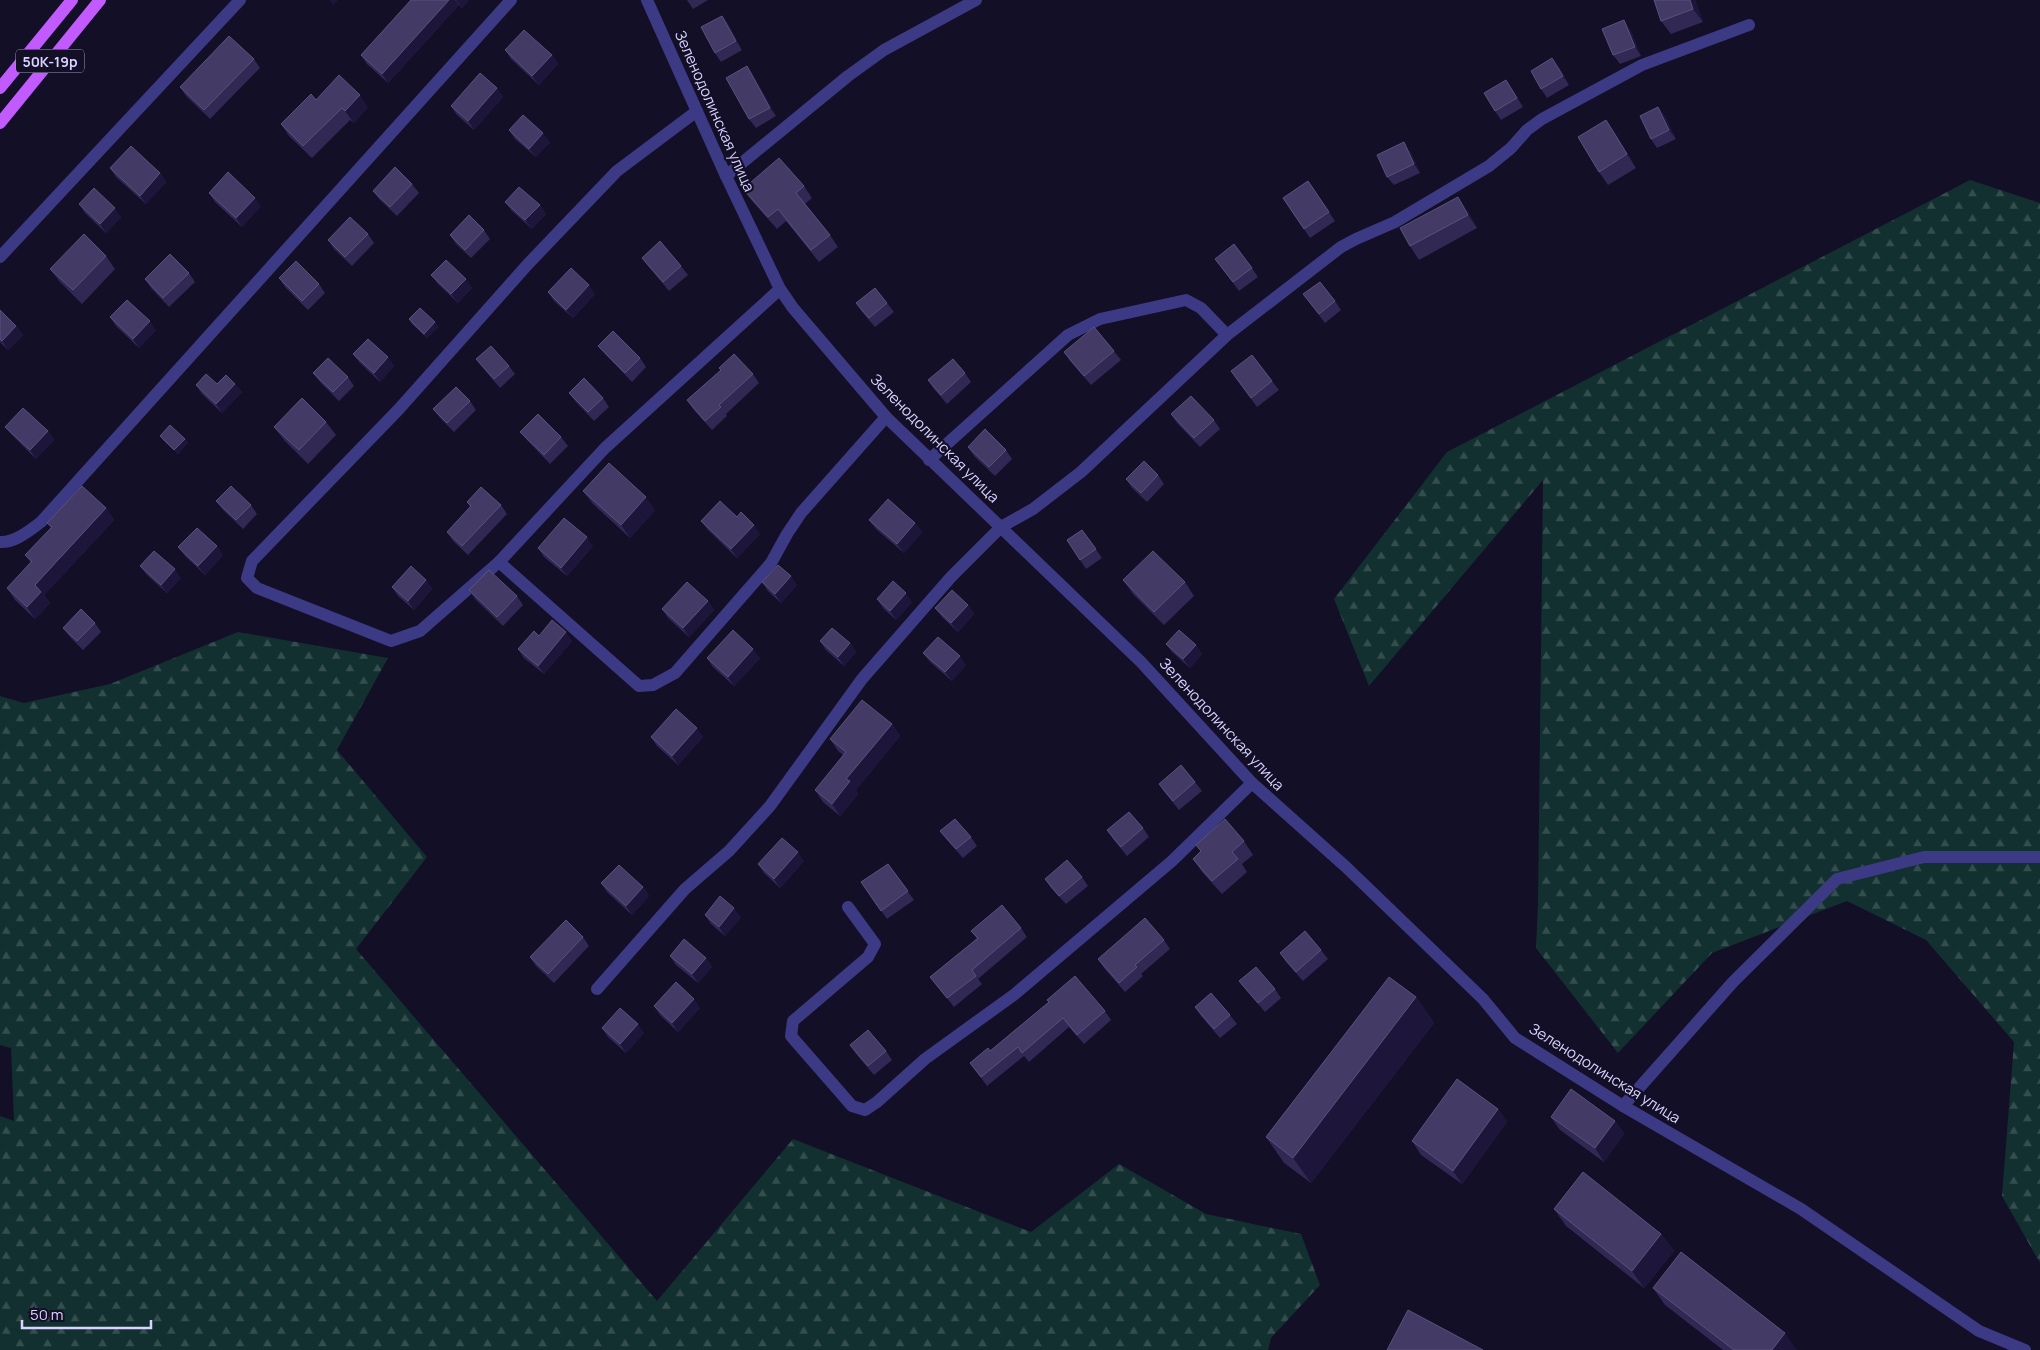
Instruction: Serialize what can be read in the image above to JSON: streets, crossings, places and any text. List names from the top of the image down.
{
  "streets": {
    "main road": ["50К-19р"],
    "street": ["Зеленодолинская улица"]
  },
  "scale_bar": "50 m"
}
